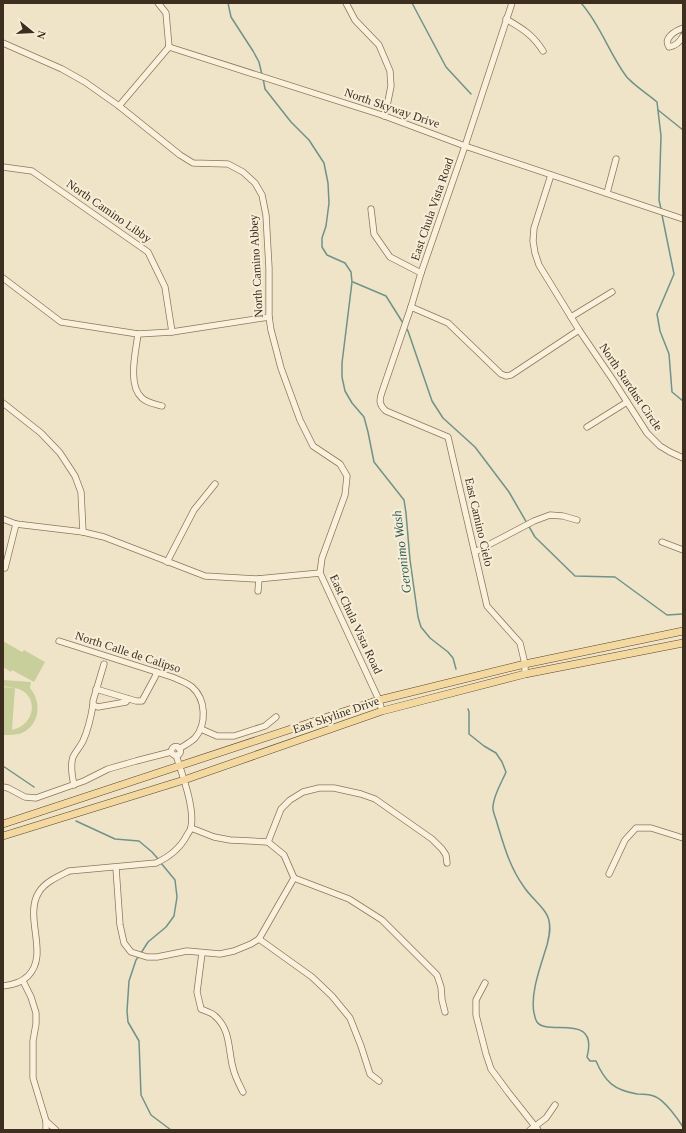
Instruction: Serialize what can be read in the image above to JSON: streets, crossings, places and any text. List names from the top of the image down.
{
  "streets": {
    "main road": ["East Skyline Drive"],
    "street": [
      "North Skyway Drive",
      "East Chula Vista Road",
      "North Camino Libby",
      "North Camino Abbey",
      "North Stardust Circle",
      "East Camino Cielo",
      "North Calle de Calipso"
    ]
  },
  "crossings": [
    ["North Skyway Drive", "East Chula Vista Road"],
    ["North Skyway Drive", "North Stardust Circle"],
    ["East Chula Vista Road", "North Camino Abbey"],
    ["East Chula Vista Road", "East Camino Cielo"],
    ["East Chula Vista Road", "East Skyline Drive"],
    ["East Camino Cielo", "East Skyline Drive"]
  ],
  "water": ["Geronimo Wash"],
  "north": "right"
}
